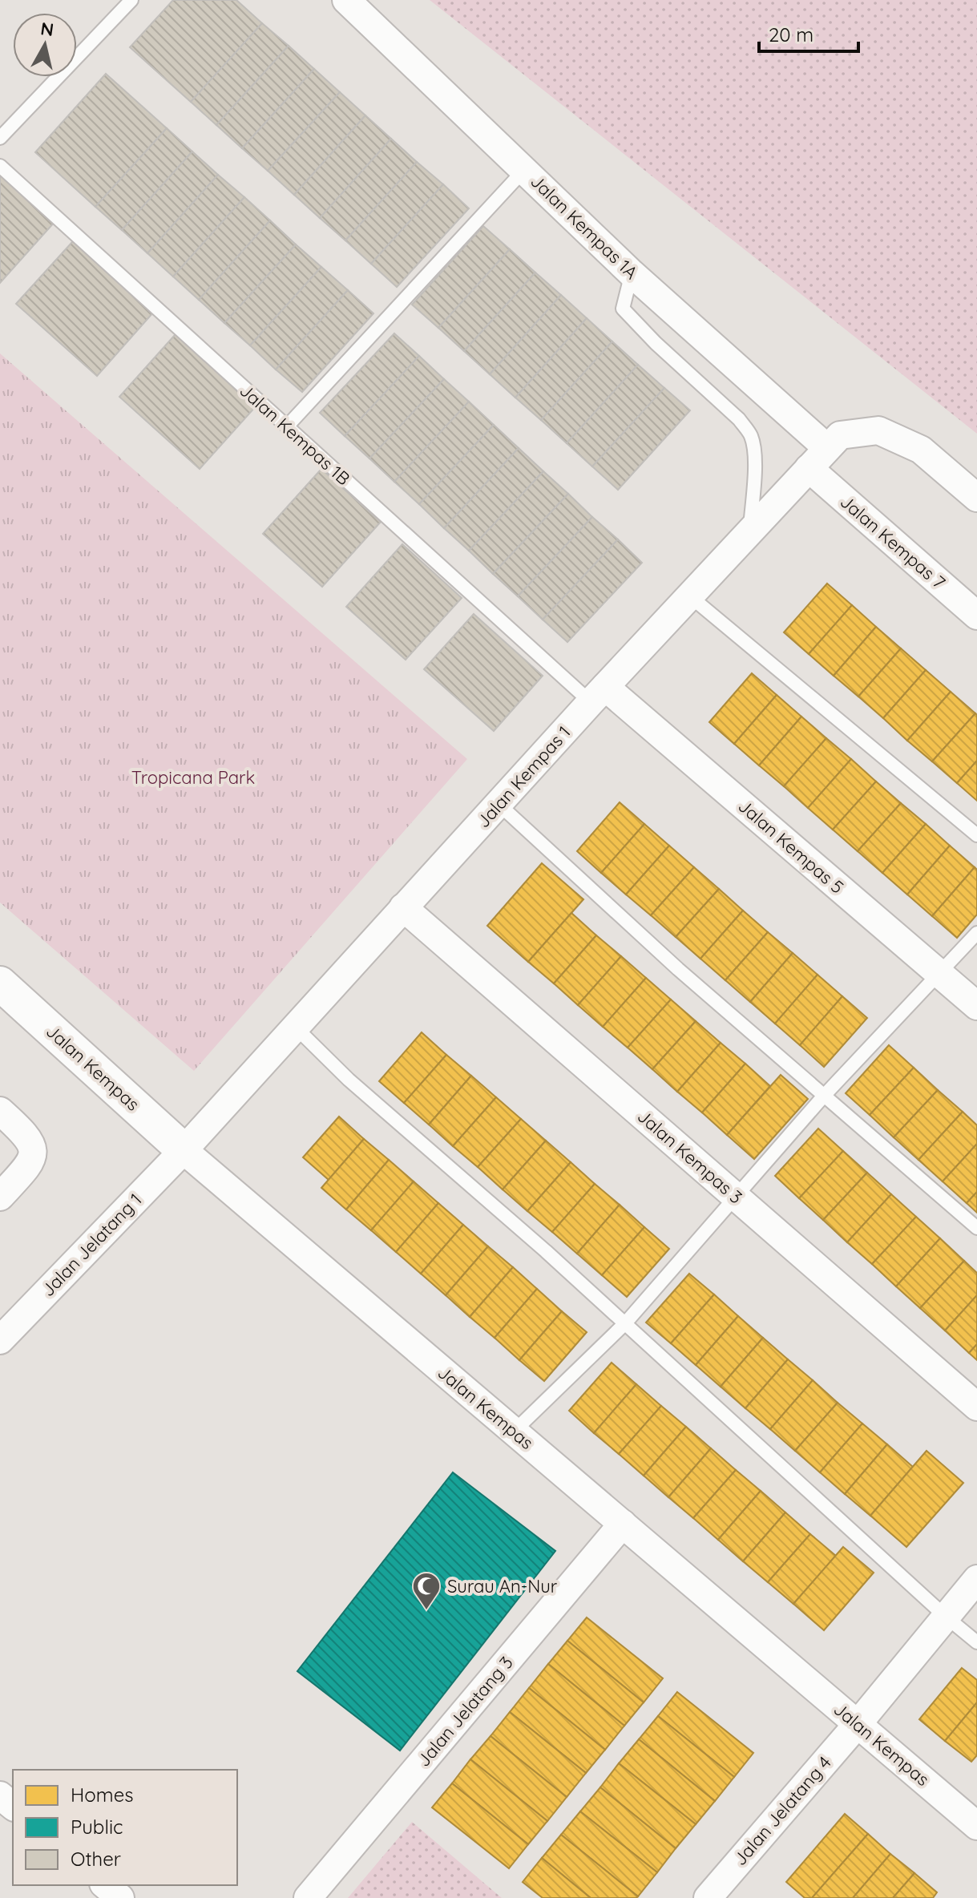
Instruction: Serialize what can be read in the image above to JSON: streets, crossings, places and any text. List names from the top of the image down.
{
  "streets": {
    "street": [
      "Jalan Kempas 1A",
      "Jalan Kempas 7",
      "Jalan Kempas 1",
      "Jalan Kempas 5",
      "Jalan Kempas",
      "Jalan Kempas 3",
      "Jalan Jelatang 1",
      "Jalan Jelatang 3",
      "Jalan Jelatang 4"
    ],
    "lane": ["Jalan Kempas 1B"]
  },
  "crossings": [
    ["Jalan Kempas 1A", "Jalan Kempas 1"],
    ["Jalan Kempas 1B", "Jalan Kempas 1"],
    ["Jalan Kempas 1B", "Jalan Kempas 5"],
    ["Jalan Kempas 7", "Jalan Kempas 1"],
    ["Jalan Kempas 1", "Jalan Kempas 5"],
    ["Jalan Kempas 1", "Jalan Kempas"],
    ["Jalan Kempas 1", "Jalan Kempas 3"],
    ["Jalan Kempas 1", "Jalan Jelatang 1"],
    ["Jalan Kempas", "Jalan Jelatang 1"],
    ["Jalan Kempas", "Jalan Jelatang 3"],
    ["Jalan Kempas", "Jalan Jelatang 4"]
  ],
  "parks": ["Tropicana Park"],
  "places": {
    "mosque": ["Surau An-Nur"]
  },
  "legend": ["Homes", "Public", "Other"],
  "scale_bar": "20 m",
  "north": "top"
}
